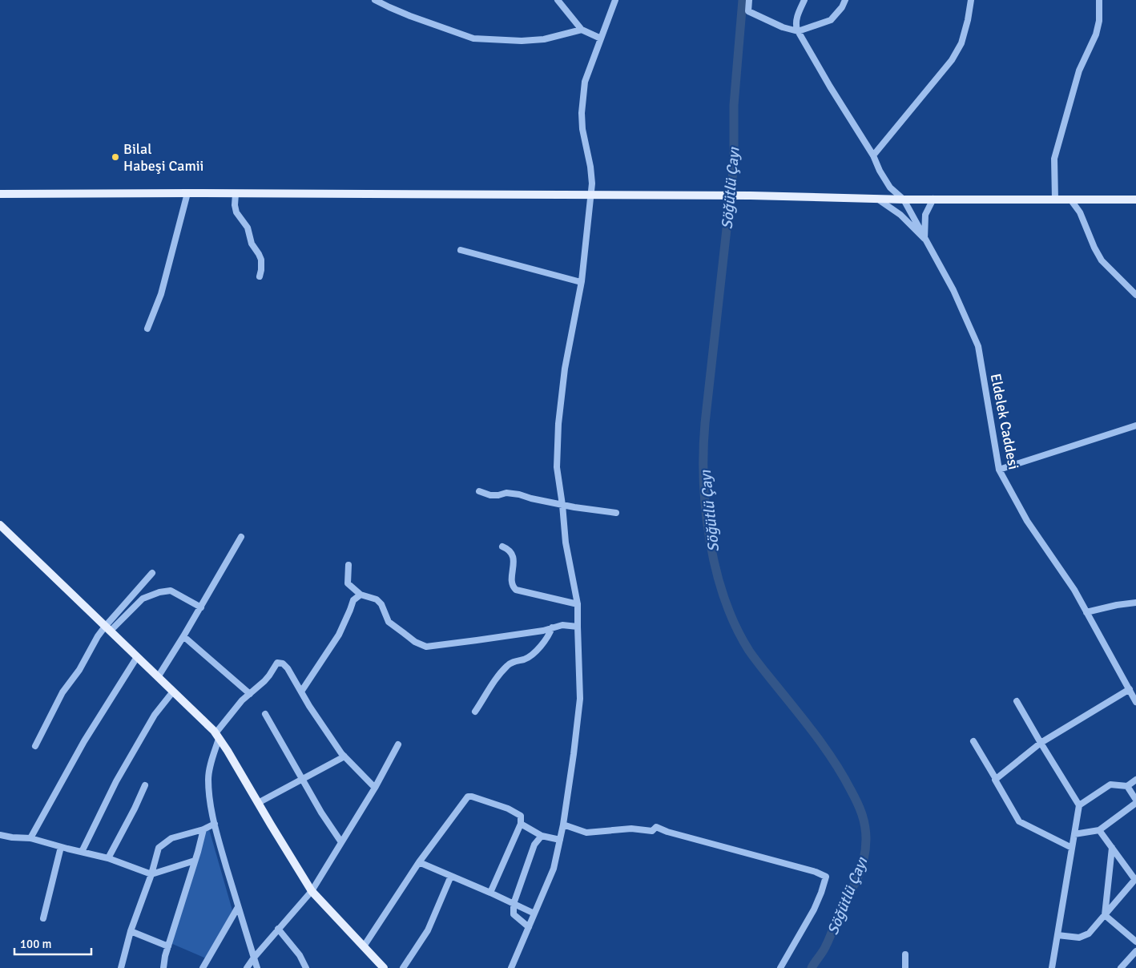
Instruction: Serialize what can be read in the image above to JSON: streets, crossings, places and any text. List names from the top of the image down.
{
  "streets": {
    "street": ["Eldelek Caddesi"]
  },
  "water": ["Söğütlü Çayı"],
  "places": ["Bilal Habeşi Camii"],
  "scale_bar": "100 m"
}
